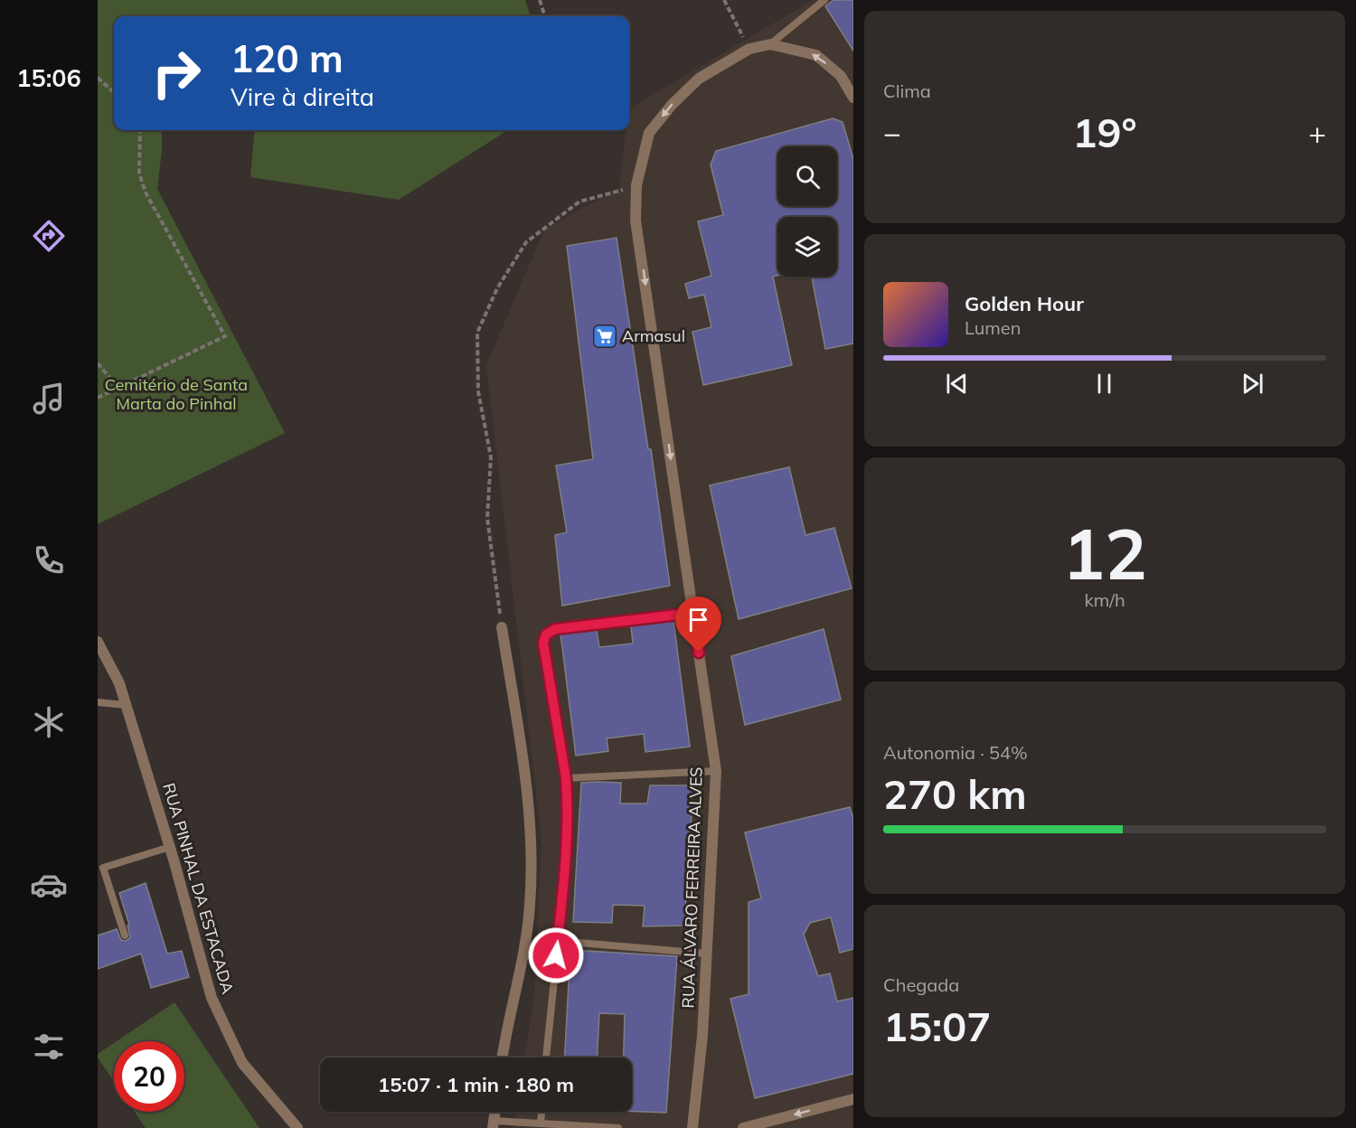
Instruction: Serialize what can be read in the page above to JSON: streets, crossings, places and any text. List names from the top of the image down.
{
  "streets": {
    "street": ["RUA ÁLVARO FERREIRA ALVES", "RUA PINHAL DA ESTACADA"]
  },
  "parks": ["Cemitério de Santa Marta do Pinhal"],
  "places": {
    "supermarket": ["Armasul"]
  },
  "page": {
    "tabs": "15:06",
    "tile": [
      "Clima",
      ["12", "km/h"],
      ["Autonomia · 54%", "270 km"],
      ["Chegada", "15:07"]
    ],
    "turn": ["120 m", "Vire à direita"],
    "heat": ["−", "19°", "+"],
    "song": ["Golden Hour", "Lumen"],
    "limit": "20",
    "trip": "15:07 · 1 min · 180 m"
  }
}
